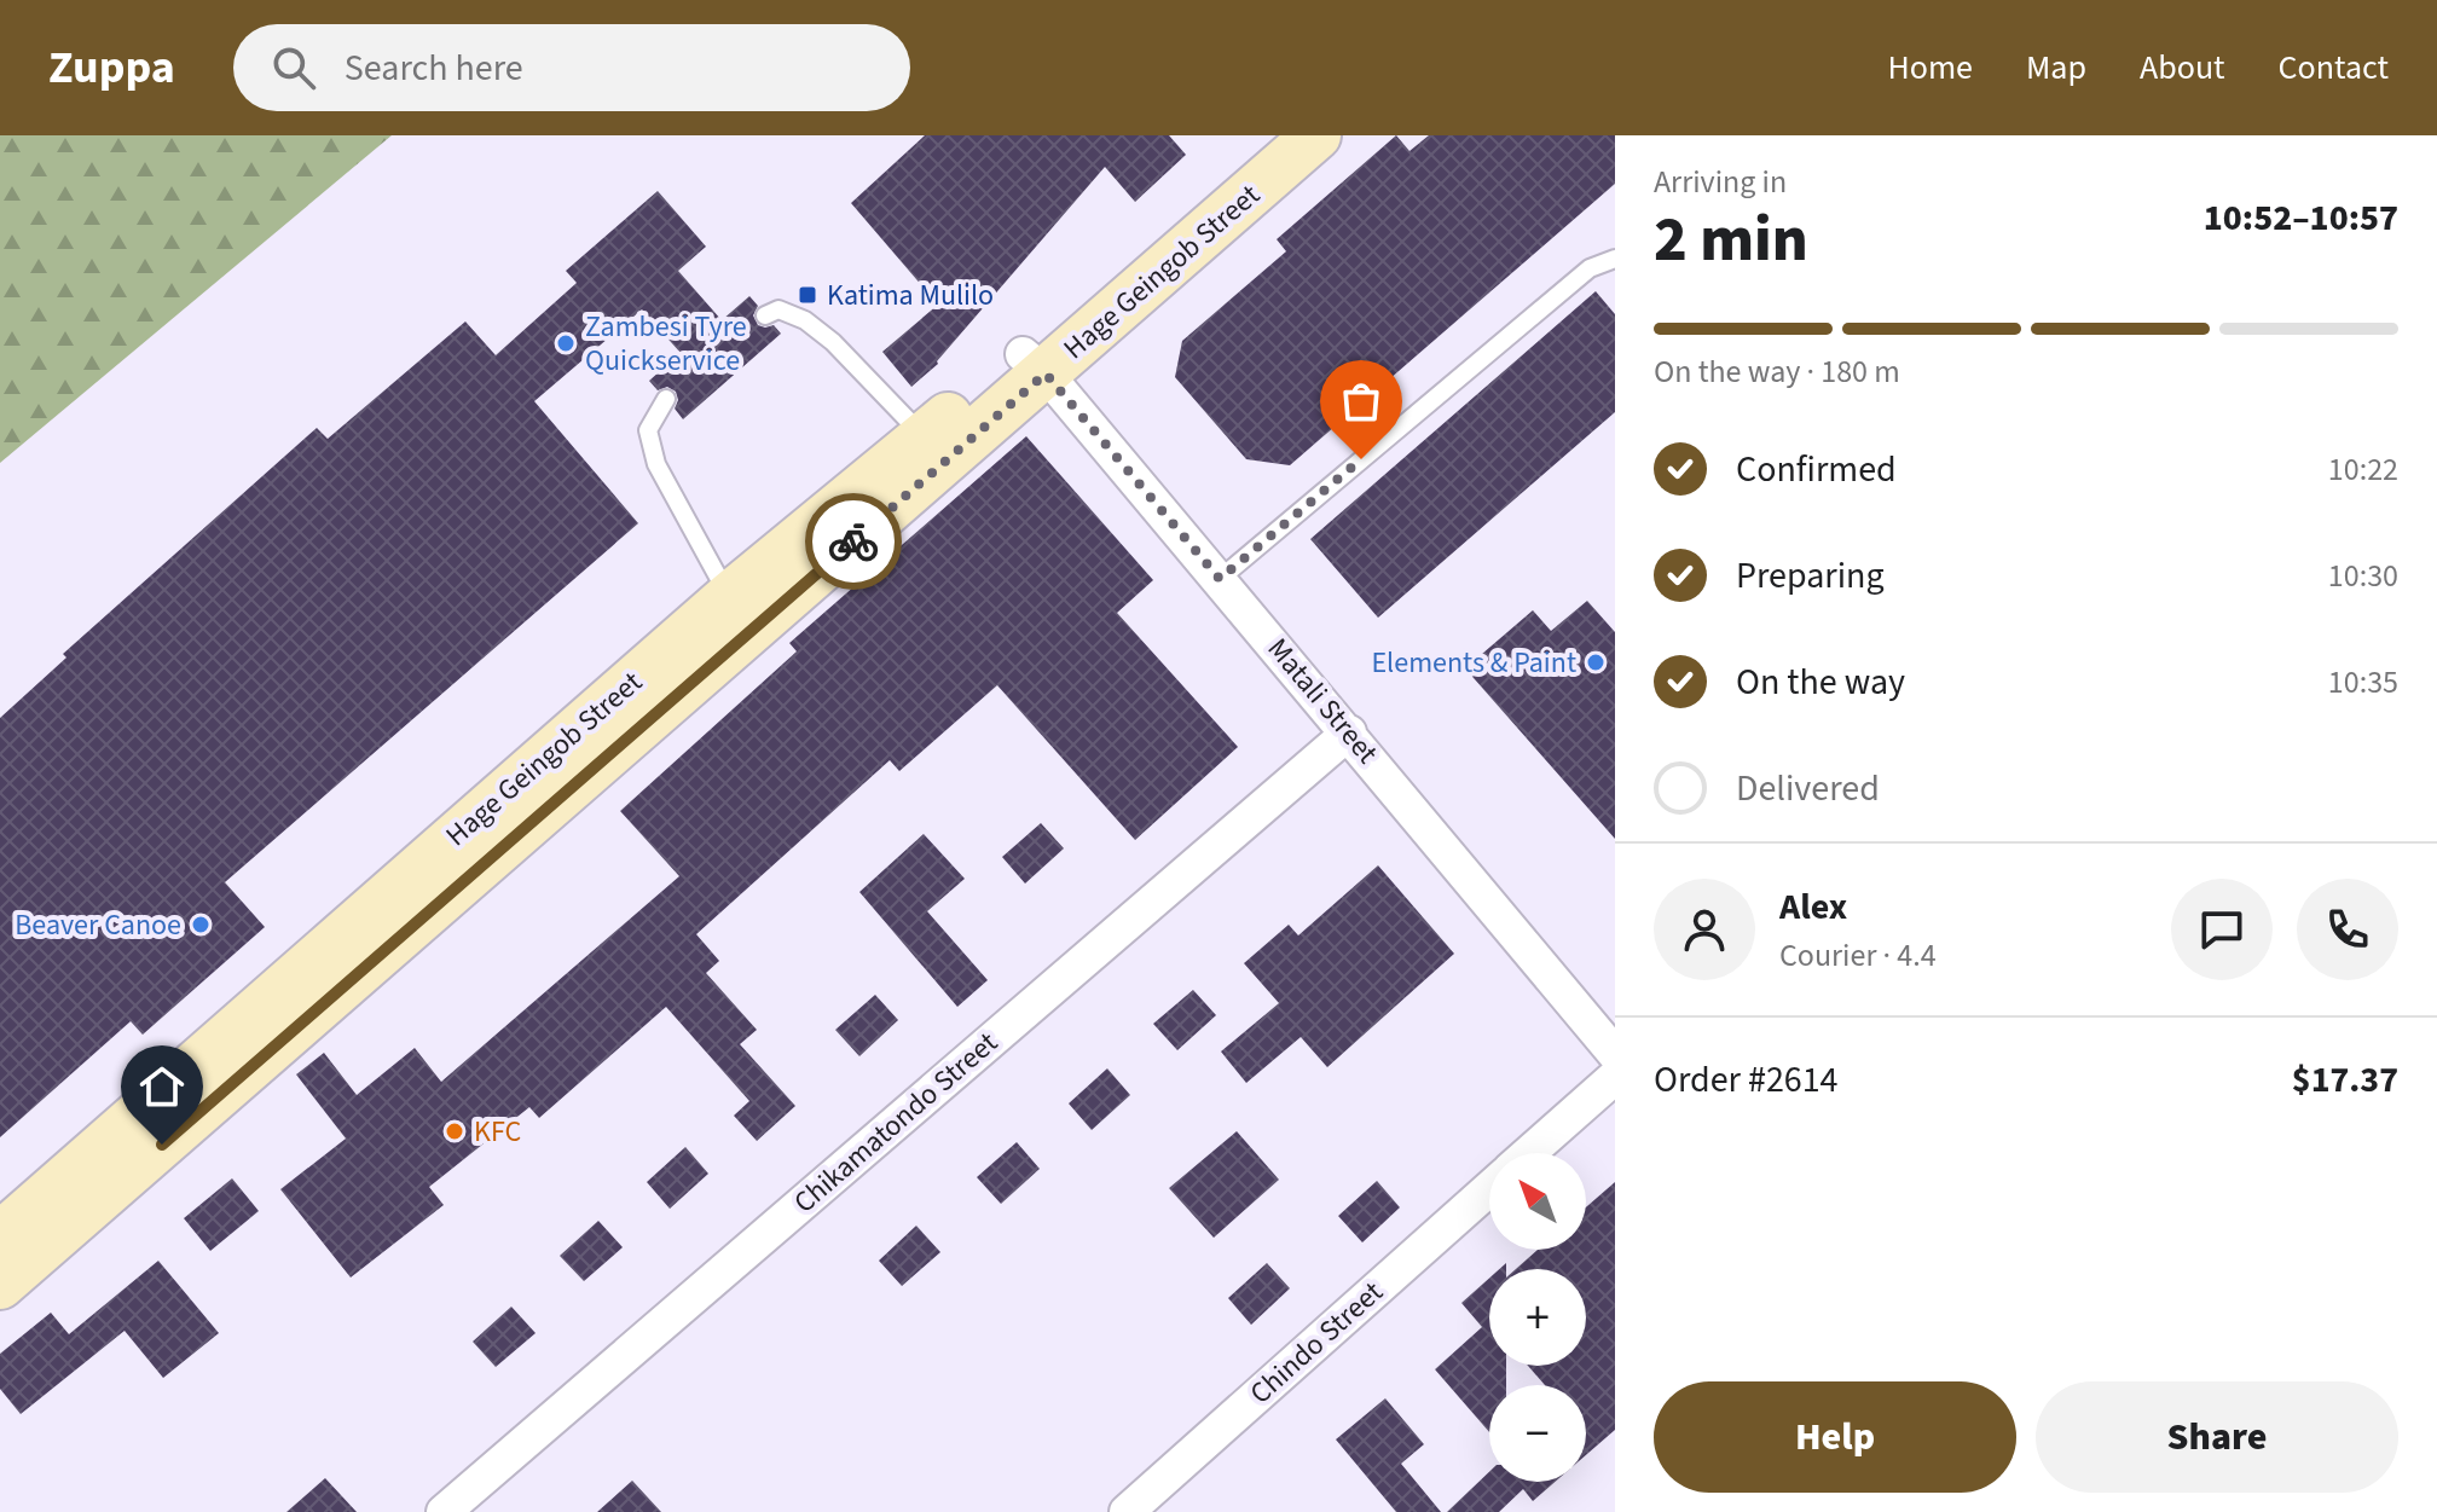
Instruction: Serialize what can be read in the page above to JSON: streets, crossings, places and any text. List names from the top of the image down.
{
  "streets": {
    "street": [
      "Hage Geingob Street",
      "Matali Street",
      "Chikamatondo Street",
      "Chindo Street"
    ]
  },
  "crossings": [
    ["Hage Geingob Street", "Matali Street"],
    ["Matali Street", "Chikamatondo Street"]
  ],
  "places": {
    "transit": ["Katima Mulilo"],
    "other": [
      "Zambesi Tyre Quickservice",
      "Elements & Paint",
      "Beaver Canoe",
      "KFC"
    ]
  },
  "north": "top left",
  "page": {
    "header": "Zuppa",
    "search": "Search here",
    "nav": [
      "Home",
      "Map",
      "About",
      "Contact"
    ],
    "heading": ["2 min", "Arriving in", "10:52–10:57"],
    "panel": [
      "Alex",
      "Courier · 4.4",
      "Order #2614",
      "$17.37"
    ],
    "bar": "On the way · 180 m",
    "list": [
      ["Confirmed", "10:22"],
      ["Preparing", "10:30"],
      ["On the way", "10:35"],
      "Delivered"
    ],
    "map_buttons": ["+", "−"],
    "buttons": ["Help", "Share"]
  }
}
